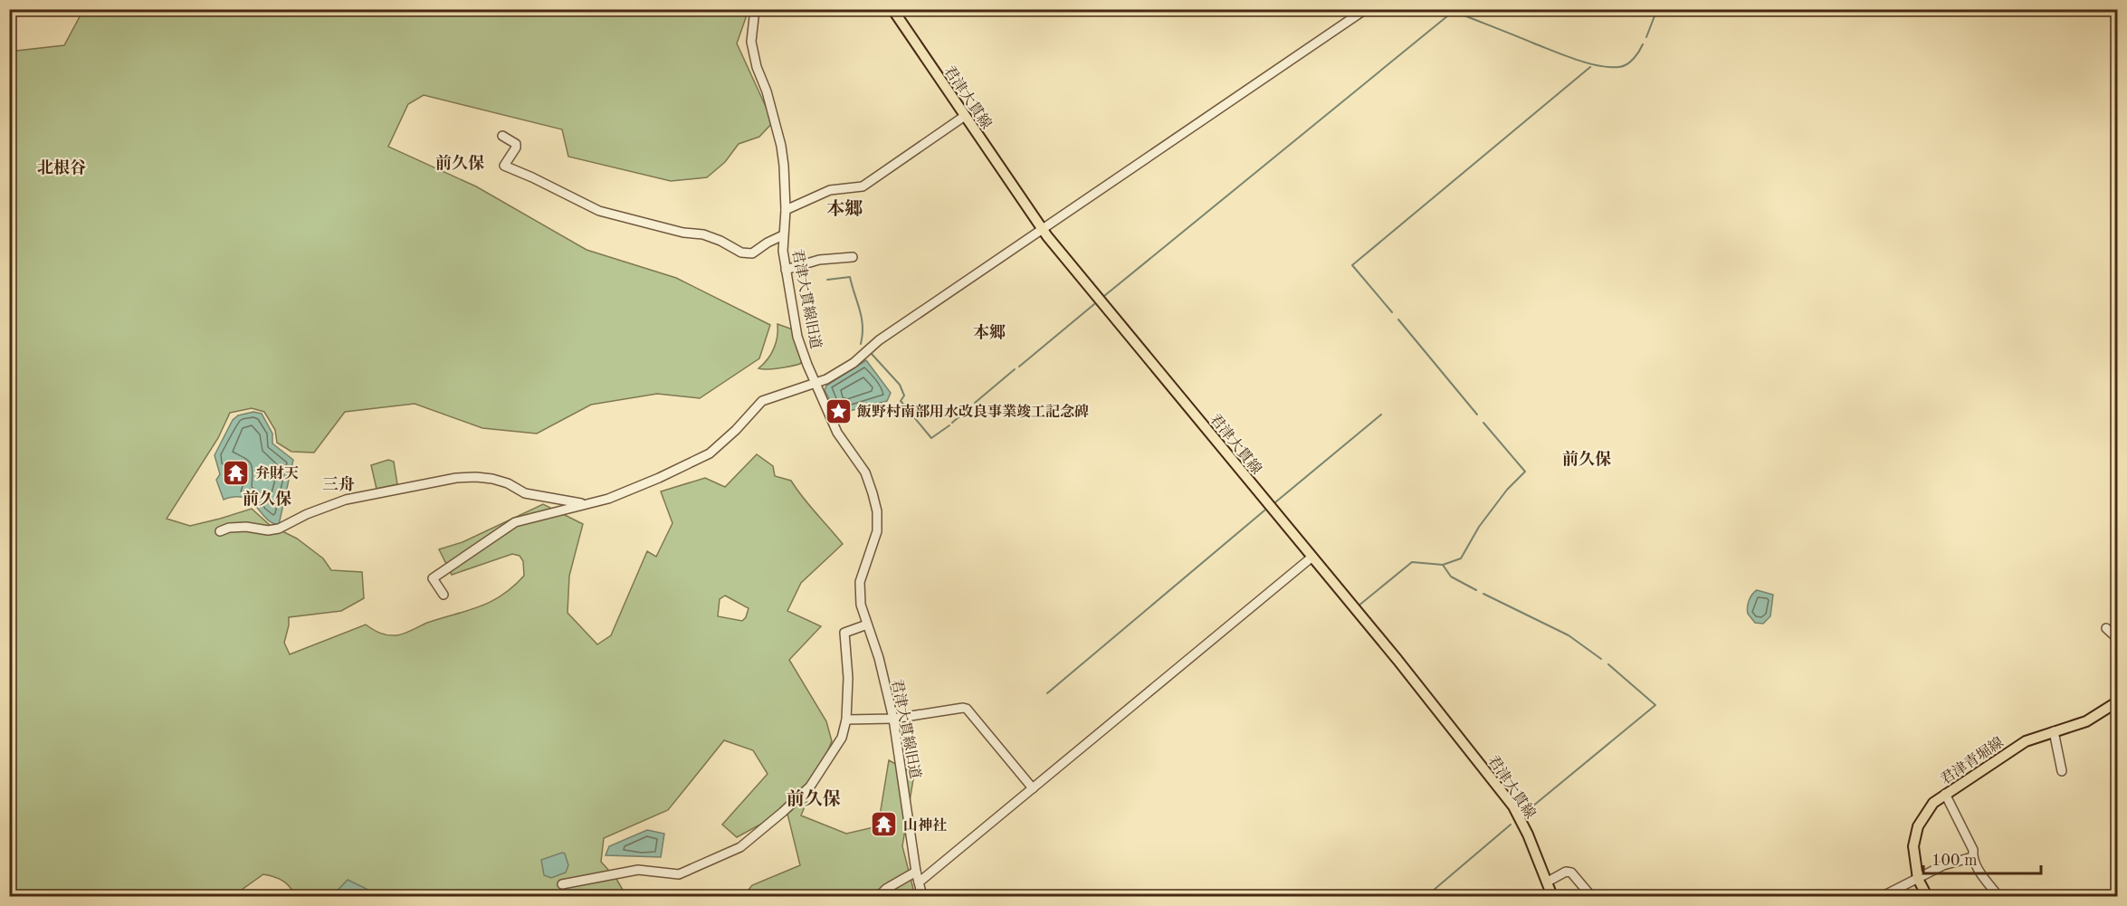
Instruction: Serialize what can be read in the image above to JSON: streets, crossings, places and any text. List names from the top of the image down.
{
  "streets": {
    "main road": ["君津大貫線", "君津青堀線"],
    "street": ["君津大貫線旧道"]
  },
  "districts": [
    "前久保",
    "北根谷",
    "本郷",
    "本郷",
    "前久保",
    "三舟",
    "前久保",
    "前久保"
  ],
  "places": {
    "place": ["飯野村南部用水改良事業竣工記念碑"],
    "temple": ["弁財天", "山神社"]
  },
  "scale_bar": "100 m"
}
